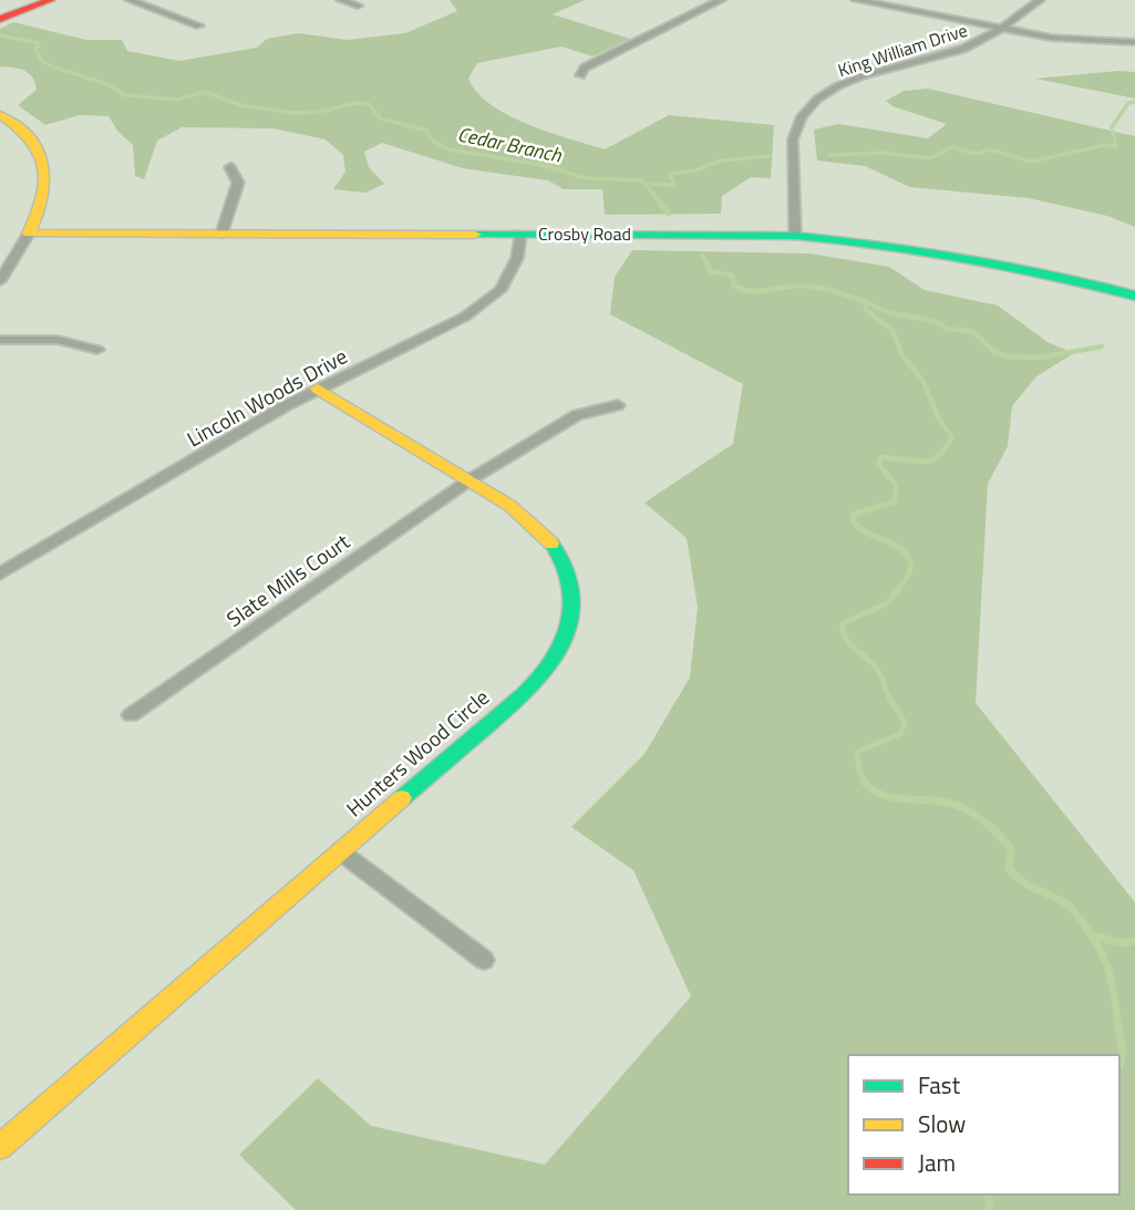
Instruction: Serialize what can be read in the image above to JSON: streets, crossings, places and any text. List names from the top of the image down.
{
  "streets": {
    "street": [
      "King William Drive",
      "Crosby Road",
      "Lincoln Woods Drive",
      "Slate Mills Court",
      "Hunters Wood Circle"
    ]
  },
  "crossings": [
    ["King William Drive", "Crosby Road"],
    ["Crosby Road", "Lincoln Woods Drive"],
    ["Lincoln Woods Drive", "Hunters Wood Circle"],
    ["Slate Mills Court", "Hunters Wood Circle"]
  ],
  "water": ["Cedar Branch"],
  "legend": ["Fast", "Slow", "Jam"]
}
